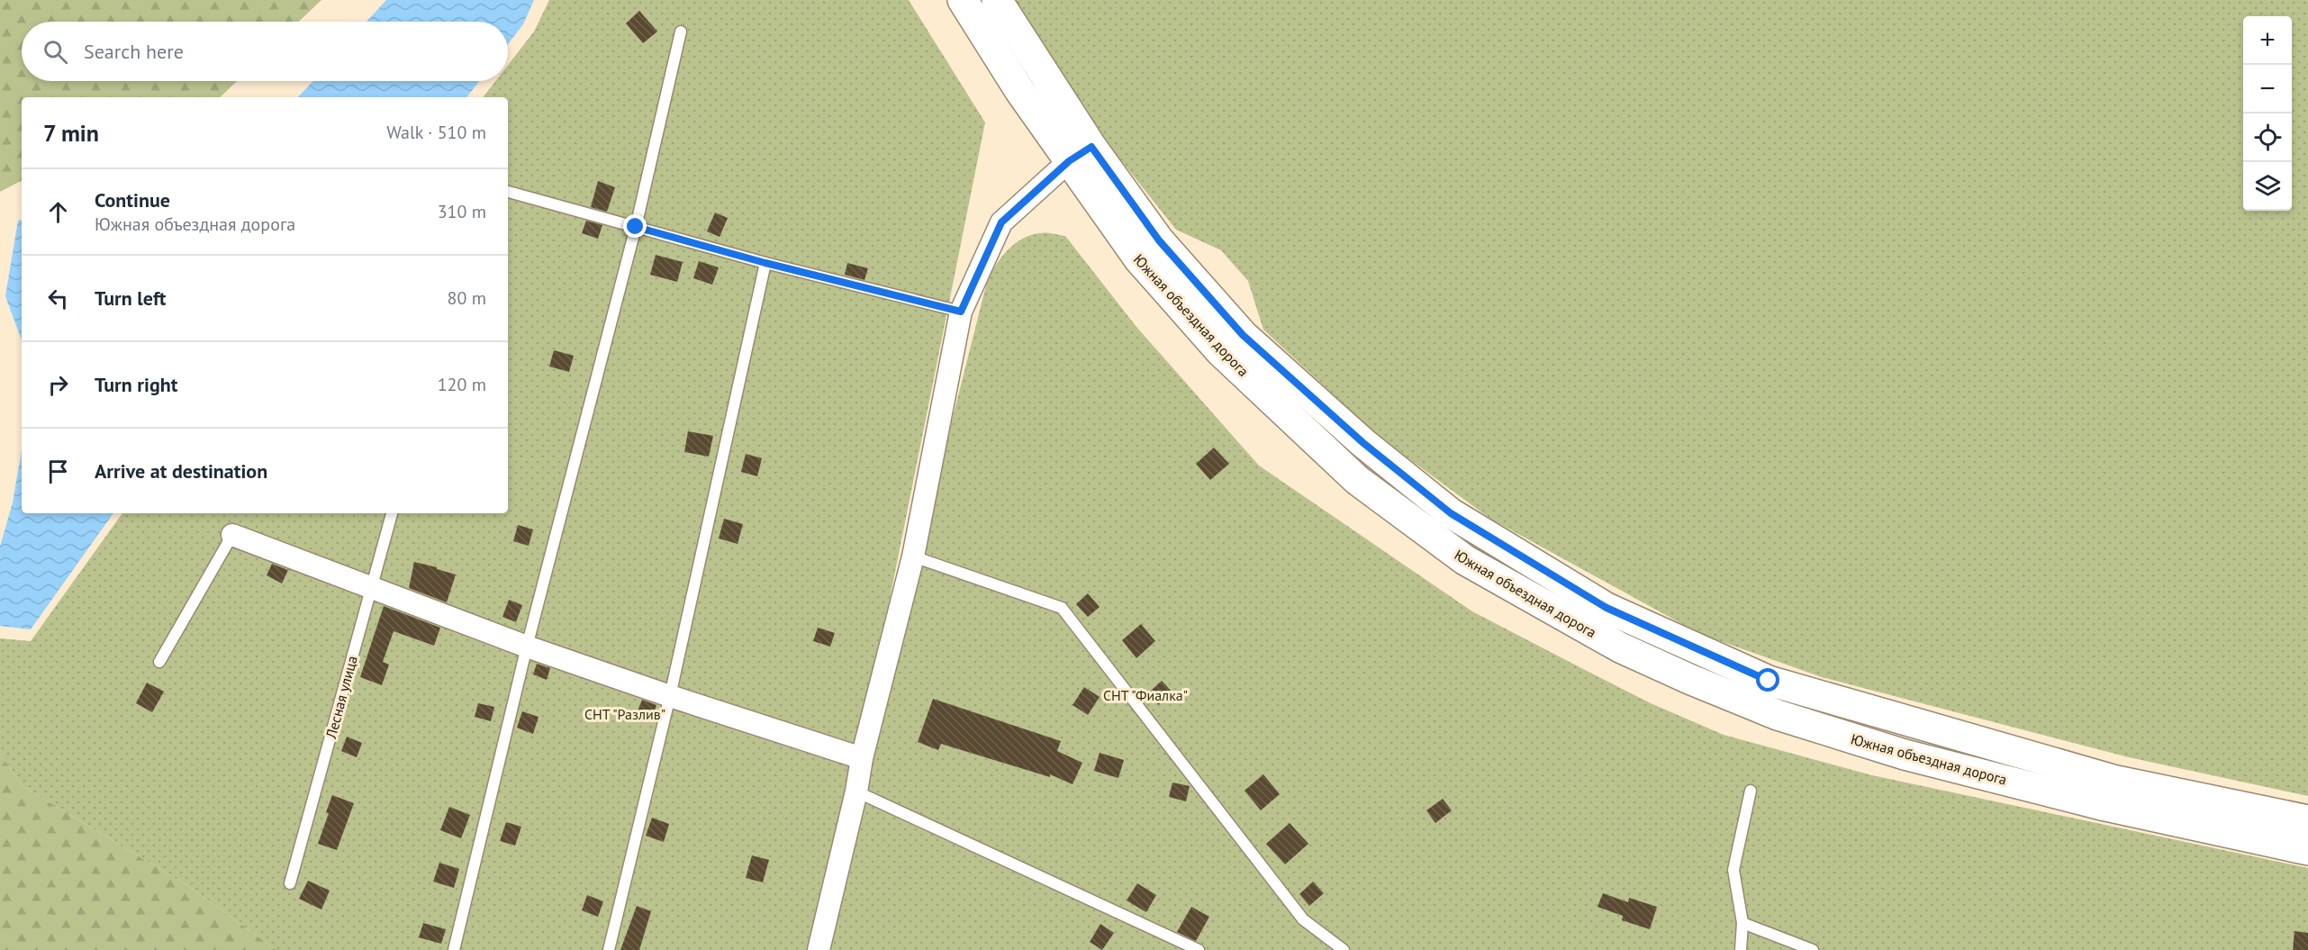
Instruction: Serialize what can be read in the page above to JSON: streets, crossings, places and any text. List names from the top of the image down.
{
  "streets": {
    "main road": ["Южная объездная дорога"],
    "lane": ["Лесная улица"]
  },
  "parks": ["СНТ \"Фиалка\"", "СНТ \"Разлив\""],
  "page": {
    "map_buttons": ["+", "−"],
    "search": "Search here",
    "heading": ["7 min", "Walk · 510 m"],
    "list": [
      ["Continue", "Южная объездная дорога", "310 m"],
      ["Turn left", "80 m"],
      ["Turn right", "120 m"],
      "Arrive at destination"
    ]
  }
}
